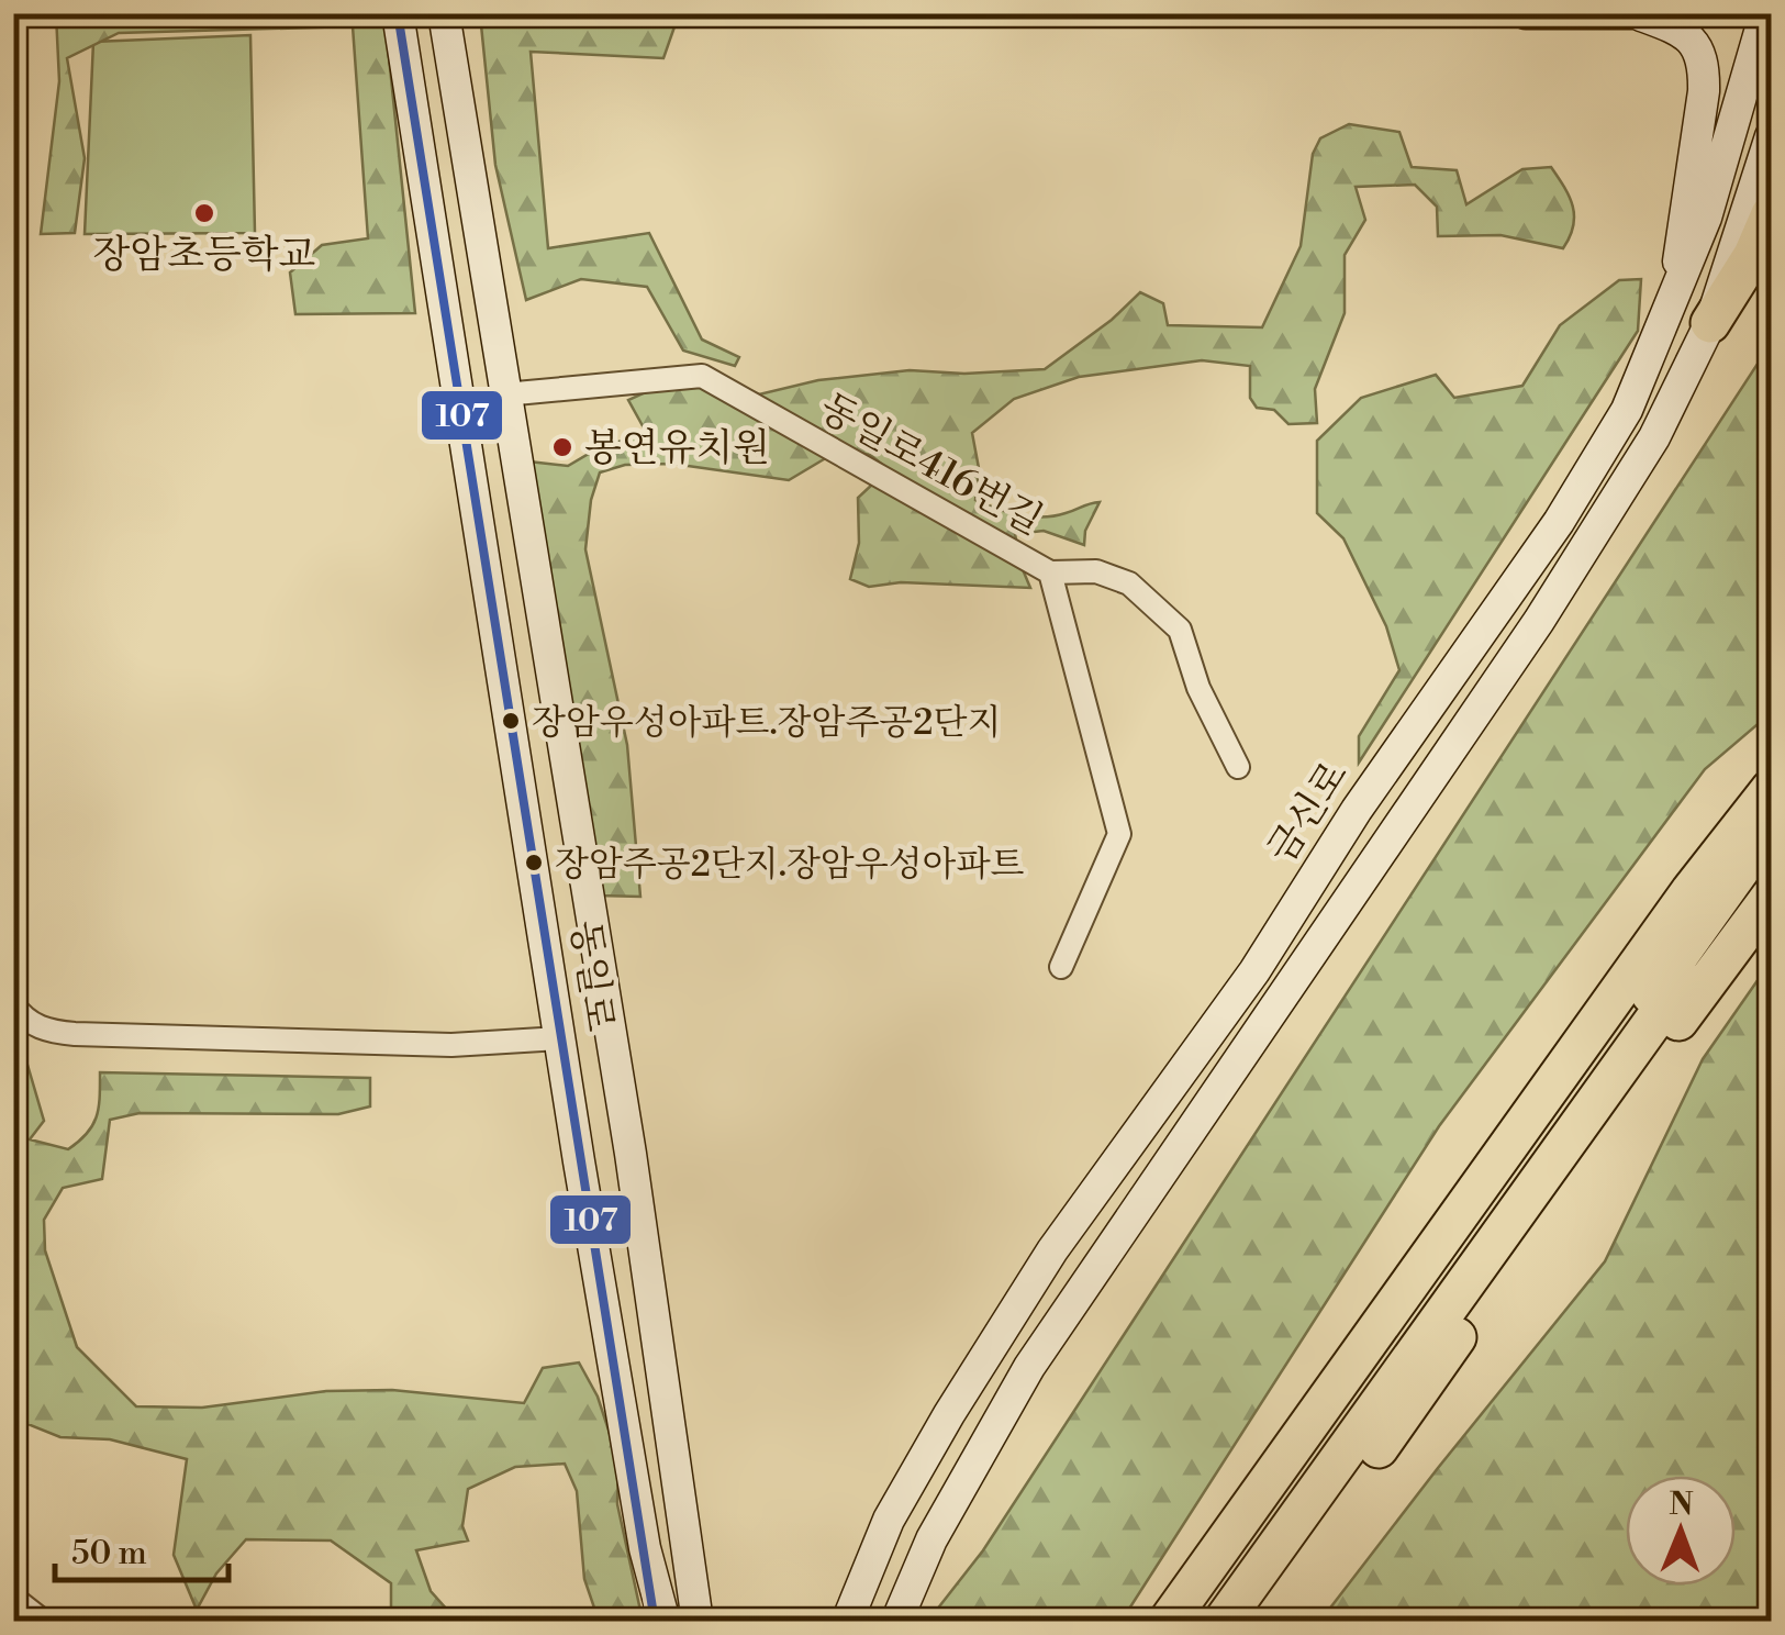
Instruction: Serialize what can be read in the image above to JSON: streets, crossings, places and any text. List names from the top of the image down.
{
  "streets": {
    "street": ["동일로416번길", "금신로", "동일로"]
  },
  "crossings": [
    ["동일로416번길", "동일로"]
  ],
  "places": [
    "장암초등학교",
    "봉연유치원",
    "장암우성아파트.장암주공2단지",
    "장암주공2단지.장암우성아파트"
  ],
  "lines": ["transit line 107"],
  "scale_bar": "50 m",
  "north": "top"
}
